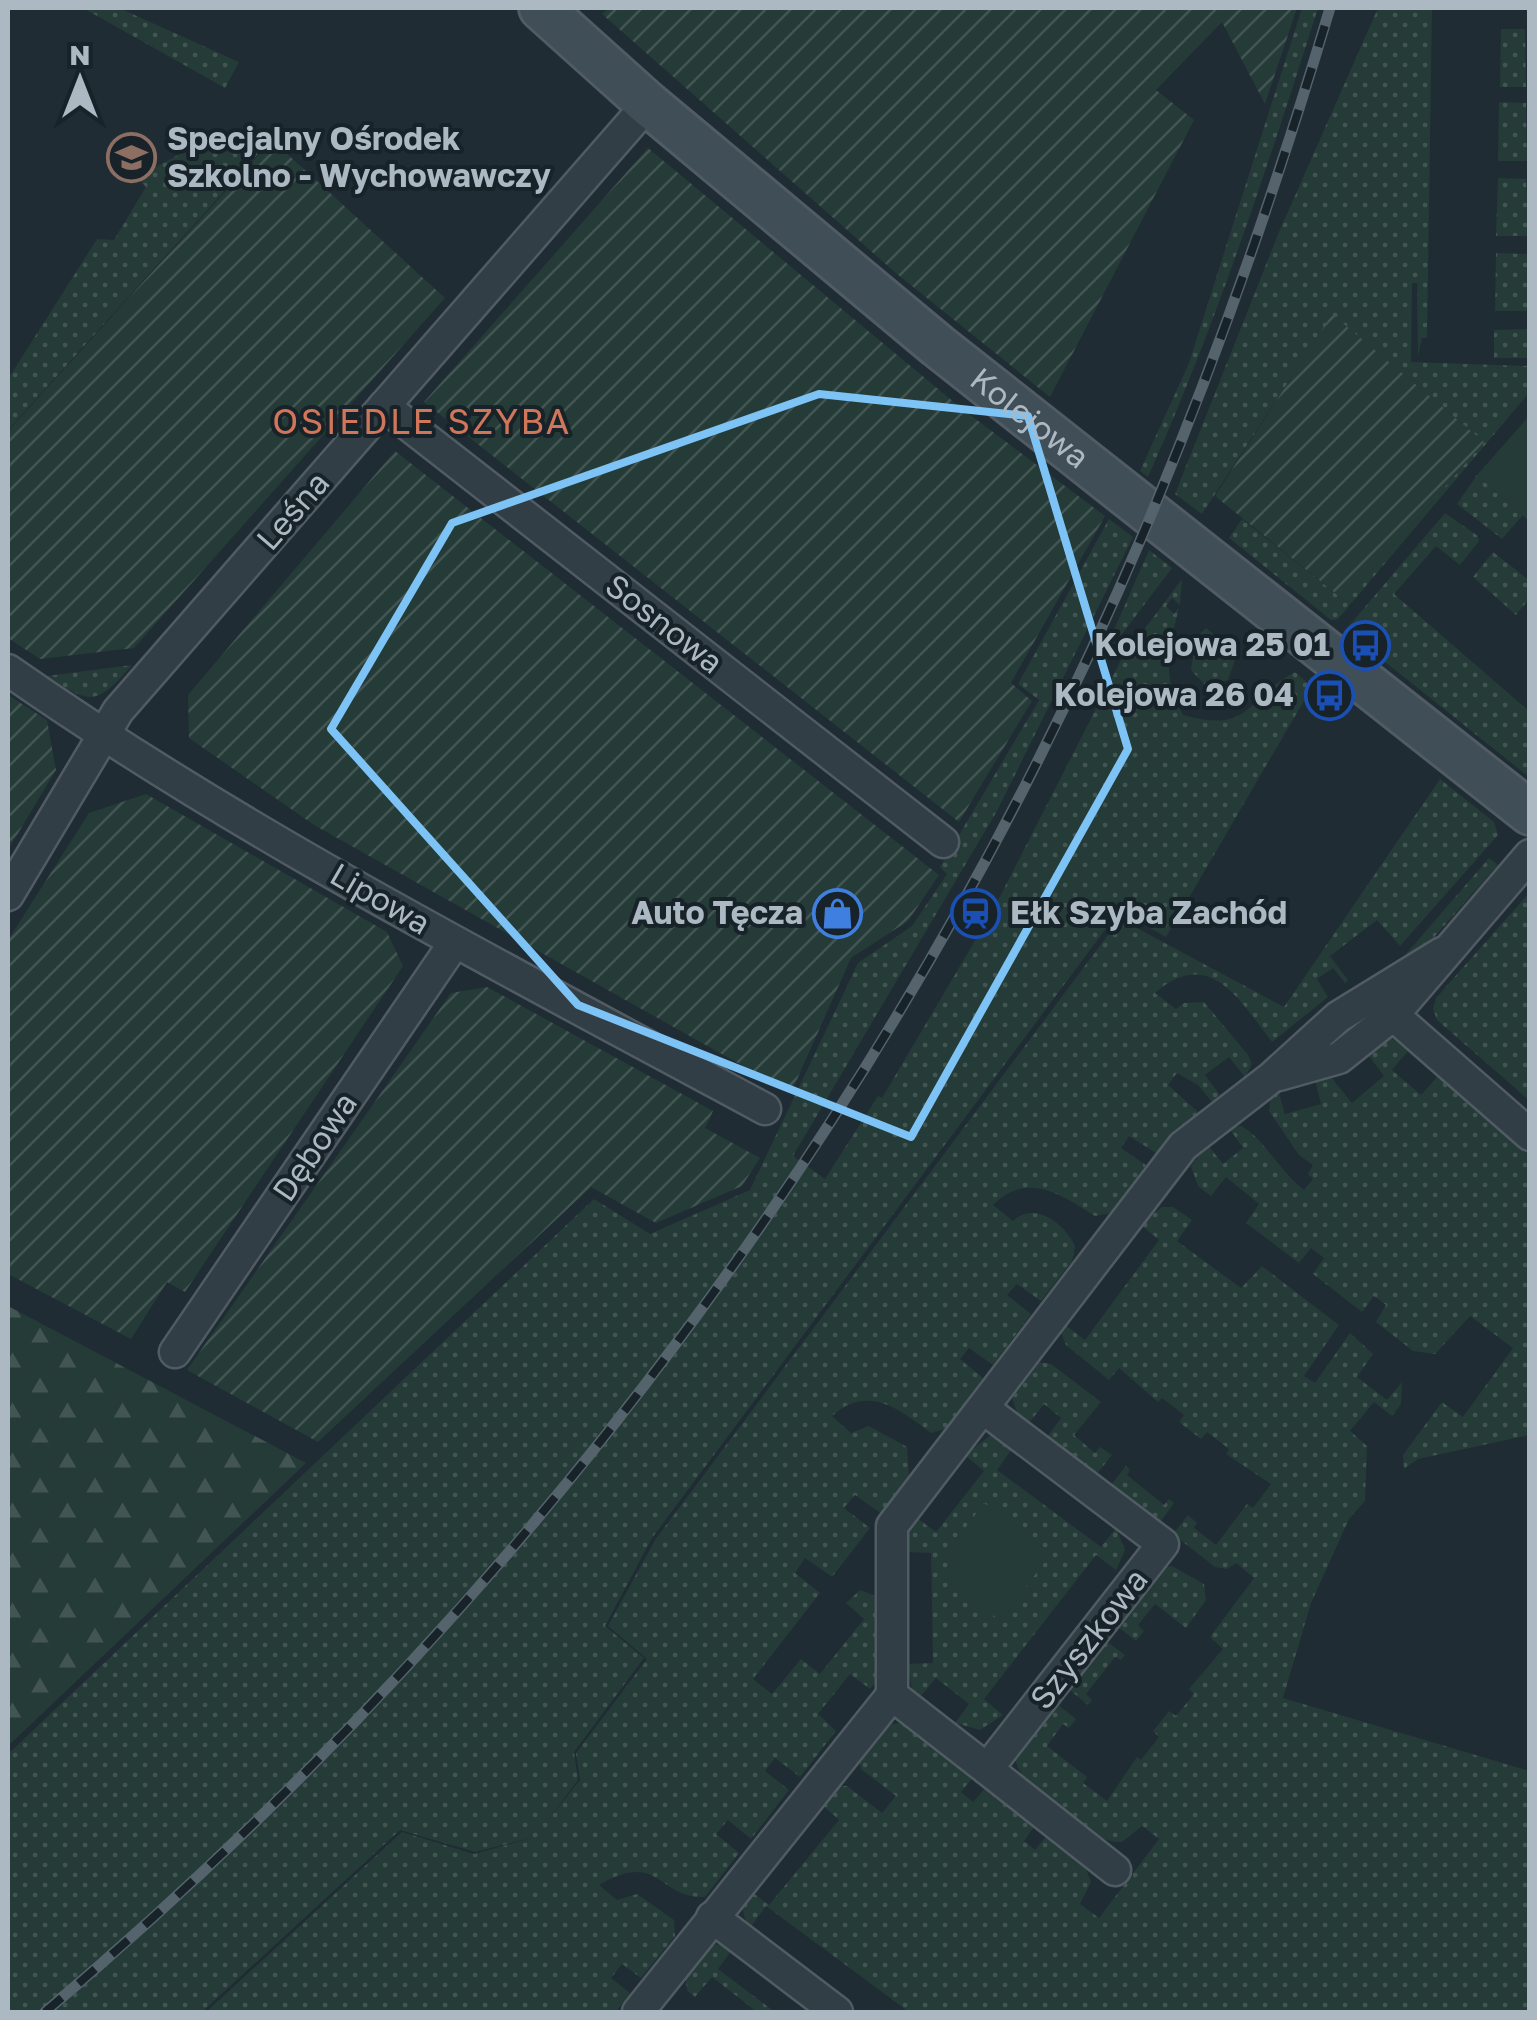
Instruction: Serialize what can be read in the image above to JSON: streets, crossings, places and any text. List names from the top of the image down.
{
  "streets": {
    "street": [
      "Kolejowa",
      "Leśna",
      "Sosnowa",
      "Lipowa",
      "Dębowa",
      "Szyszkowa"
    ]
  },
  "crossings": [
    ["Kolejowa", "Leśna"],
    ["Leśna", "Sosnowa"],
    ["Leśna", "Lipowa"],
    ["Lipowa", "Dębowa"]
  ],
  "districts": ["OSIEDLE SZYBA"],
  "places": {
    "school or university": ["Specjalny Ośrodek Szkolno - Wychowawczy"],
    "bus stop": ["Kolejowa 25 01", "Kolejowa 26 04"],
    "shop": ["Auto Tęcza"],
    "station": ["Ełk Szyba Zachód"]
  },
  "north": "top"
}
